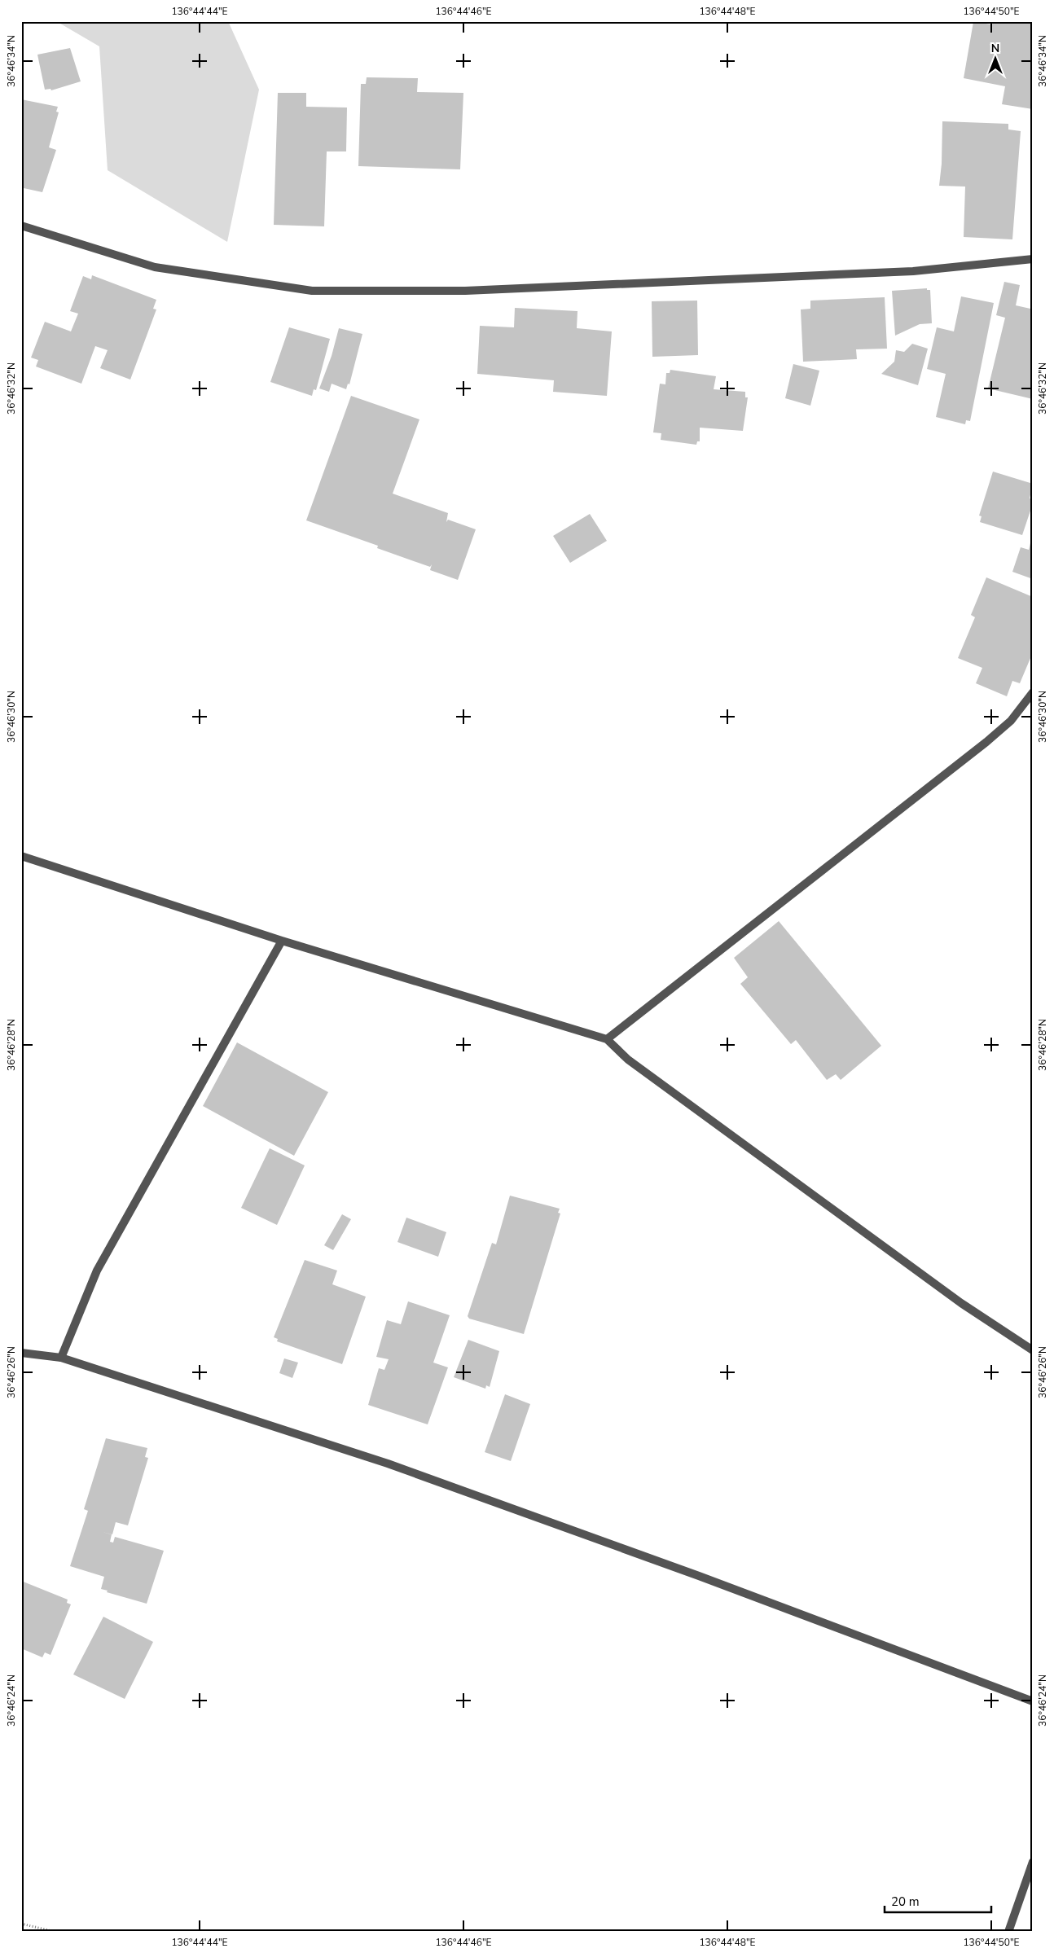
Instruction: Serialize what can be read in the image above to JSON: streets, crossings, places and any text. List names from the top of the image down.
{
  "scale_bar": "20 m",
  "north": "top",
  "coordinates": [
    "136°44'44\"E",
    "136°44'46\"E",
    "136°44'48\"E",
    "136°44'50\"E",
    "36°46'34\"N",
    "36°46'32\"N",
    "36°46'30\"N",
    "36°46'28\"N",
    "36°46'26\"N",
    "36°46'24\"N"
  ]
}
